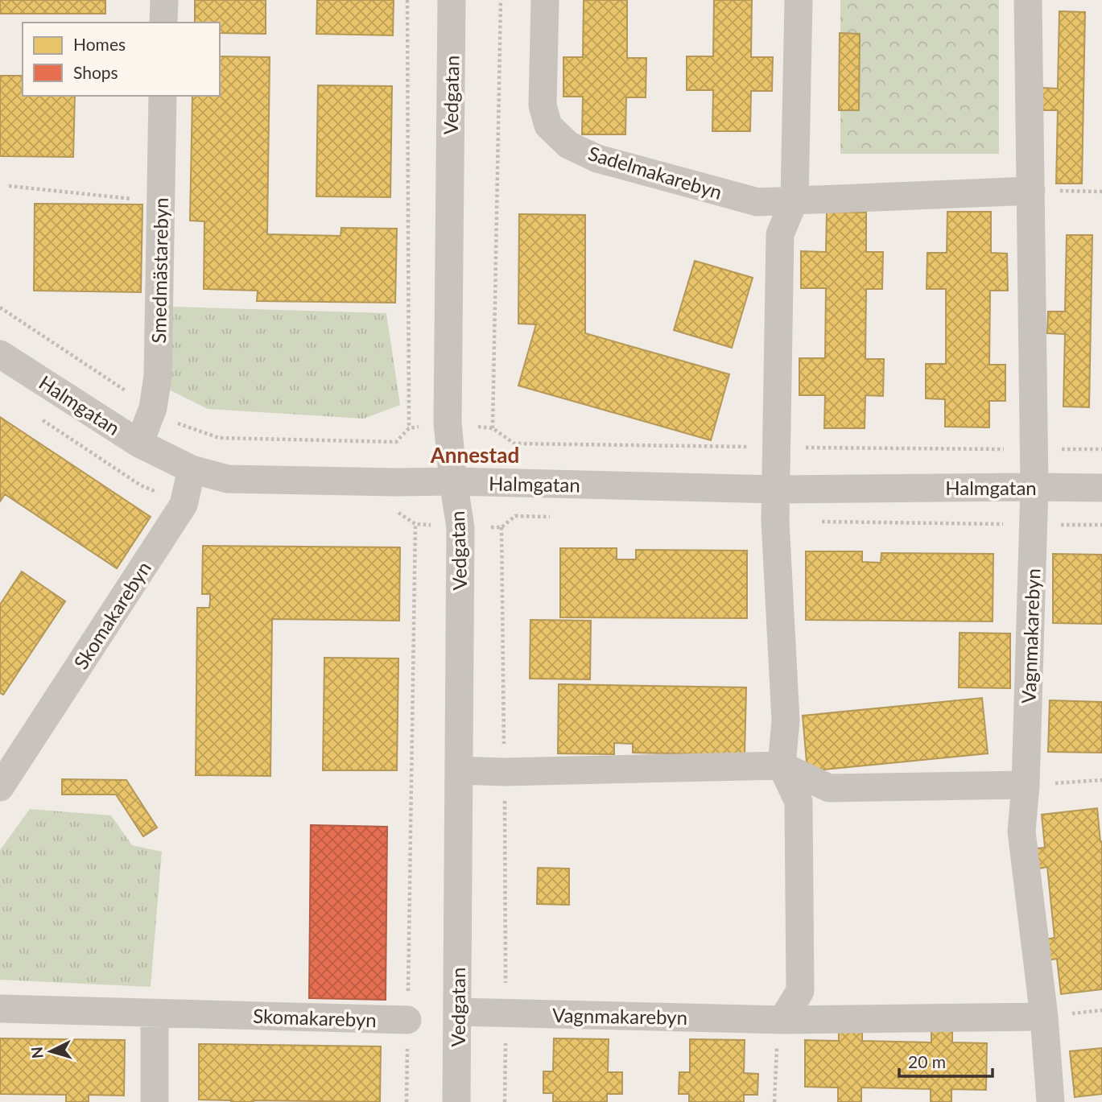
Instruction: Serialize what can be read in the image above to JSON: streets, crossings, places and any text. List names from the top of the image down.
{
  "streets": {
    "street": [
      "Vedgatan",
      "Sadelmakarebyn",
      "Smedmästarebyn",
      "Halmgatan",
      "Skomakarebyn",
      "Vagnmakarebyn"
    ]
  },
  "crossings": [
    ["Vedgatan", "Halmgatan"],
    ["Vedgatan", "Vagnmakarebyn"],
    ["Smedmästarebyn", "Halmgatan"],
    ["Halmgatan", "Skomakarebyn"],
    ["Halmgatan", "Vagnmakarebyn"]
  ],
  "districts": ["Annestad"],
  "legend": ["Homes", "Shops"],
  "scale_bar": "20 m",
  "north": "left"
}
